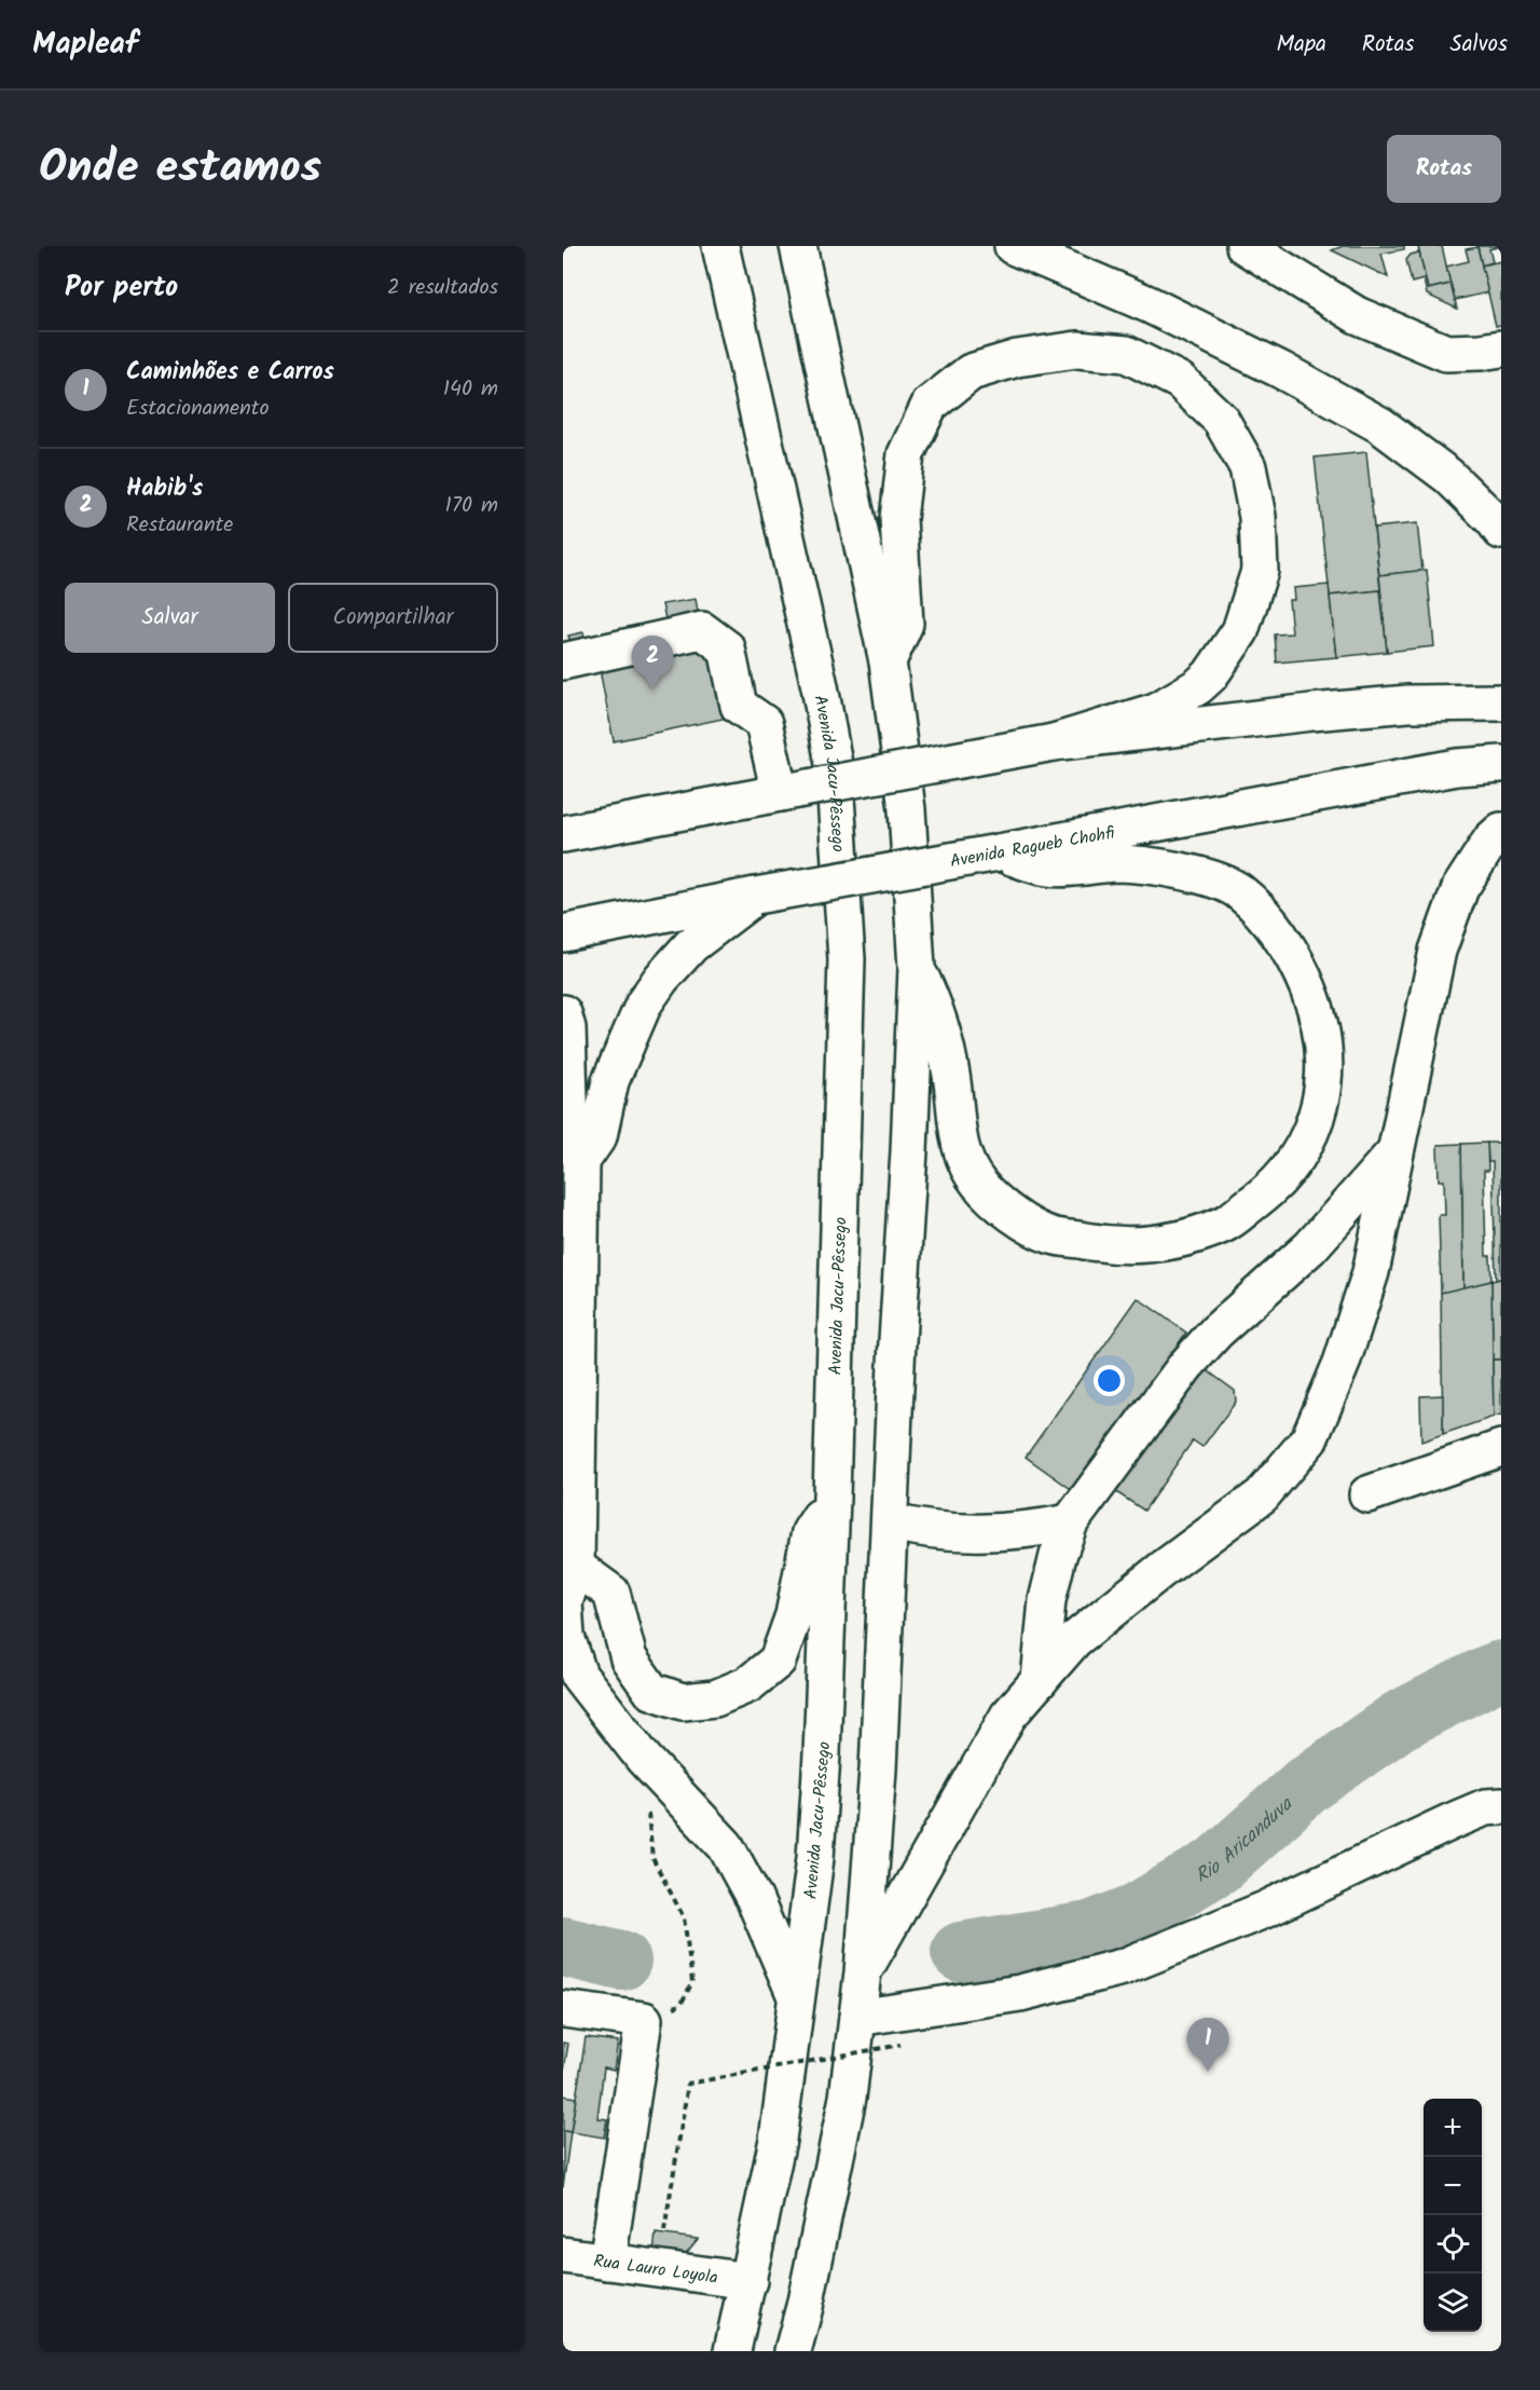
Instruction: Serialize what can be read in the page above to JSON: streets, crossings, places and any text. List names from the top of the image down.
{
  "streets": {
    "main road": ["Avenida Jacu-Pêssego", "Avenida Ragueb Chohfi", "Rua Lauro Loyola"]
  },
  "crossings": [
    ["Avenida Jacu-Pêssego", "Rua Lauro Loyola"]
  ],
  "water": ["Rio Aricanduva"],
  "page": {
    "header": "Mapleaf",
    "nav": ["Mapa", "Rotas", "Salvos"],
    "title": "Onde estamos",
    "buttons": [
      "Rotas",
      ["Salvar", "Compartilhar"]
    ],
    "heading": ["Por perto", "2 resultados"],
    "list": [
      {
        "mark": "1",
        "name": "Caminhões e Carros",
        "note": "Estacionamento",
        "value": "140 m"
      },
      {
        "mark": "2",
        "name": "Habib's",
        "note": "Restaurante",
        "value": "170 m"
      }
    ],
    "pins": ["2", "1"],
    "map_buttons": ["+", "−"]
  }
}
